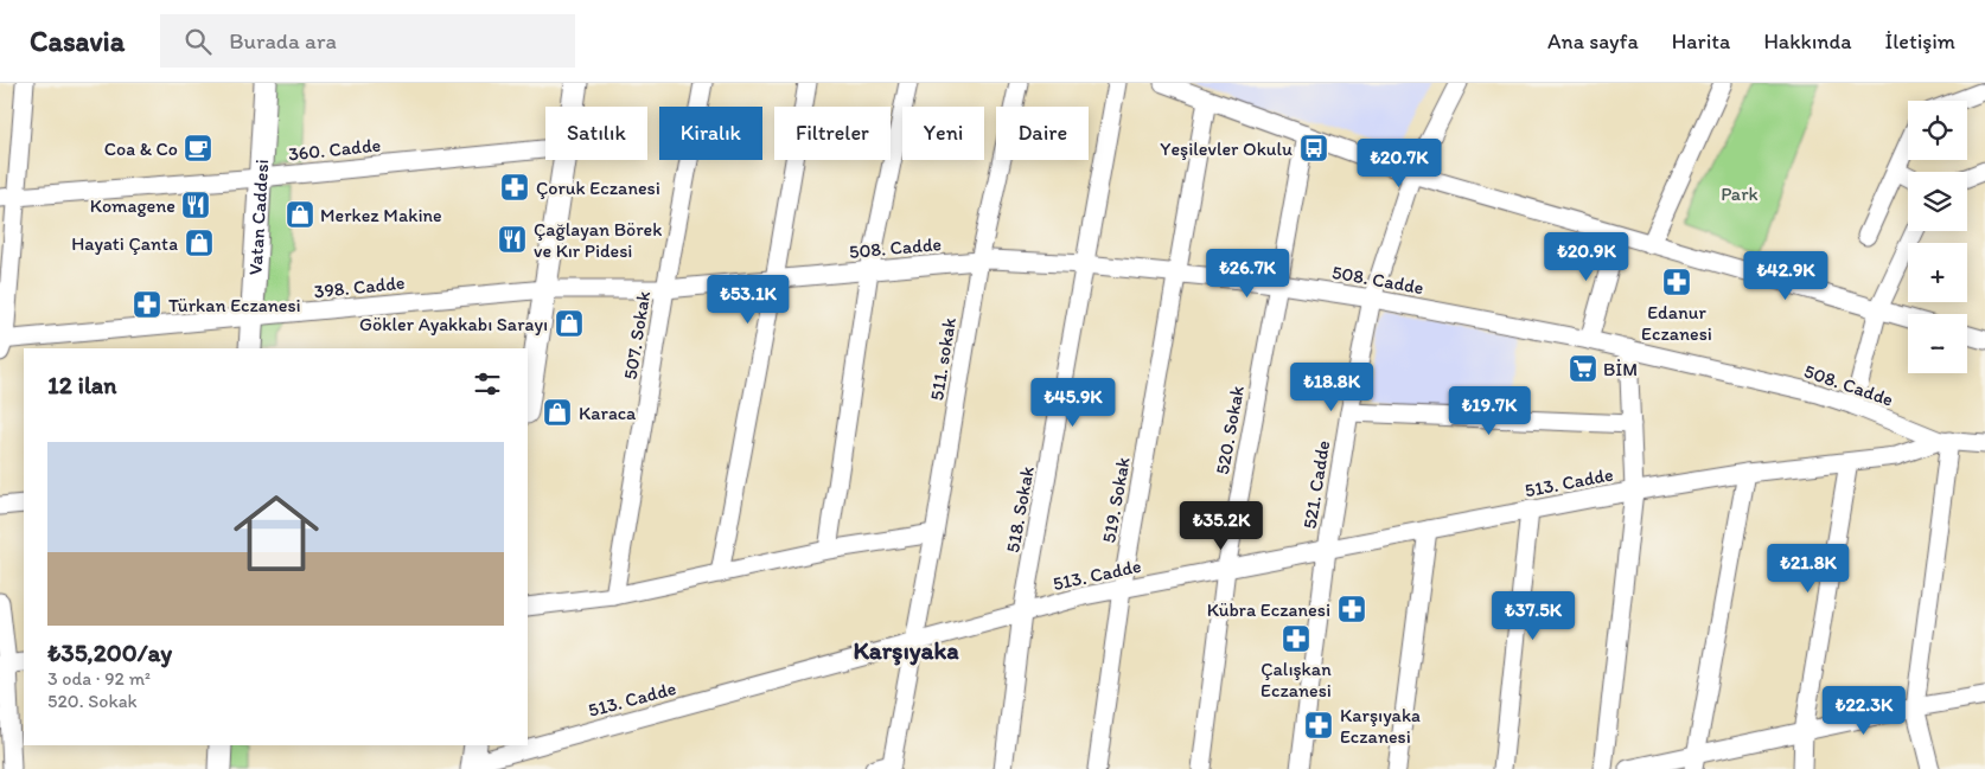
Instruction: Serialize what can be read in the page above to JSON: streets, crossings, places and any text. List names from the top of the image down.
{
  "streets": {
    "main road": ["Vatan Caddesi"],
    "street": [
      "360. Cadde",
      "508. Cadde",
      "398. Cadde",
      "507. Sokak",
      "511. sokak",
      "520. Sokak",
      "513. Cadde",
      "521. Cadde",
      "519. Sokak",
      "518. Sokak"
    ]
  },
  "crossings": [
    ["360. Cadde", "Vatan Caddesi"],
    ["Vatan Caddesi", "398. Cadde"],
    ["508. Cadde", "398. Cadde"],
    ["508. Cadde", "507. Sokak"],
    ["508. Cadde", "511. sokak"],
    ["508. Cadde", "520. Sokak"],
    ["508. Cadde", "513. Cadde"],
    ["508. Cadde", "521. Cadde"],
    ["508. Cadde", "519. Sokak"],
    ["508. Cadde", "518. Sokak"],
    ["511. sokak", "513. Cadde"],
    ["520. Sokak", "513. Cadde"],
    ["513. Cadde", "521. Cadde"],
    ["513. Cadde", "519. Sokak"],
    ["513. Cadde", "518. Sokak"]
  ],
  "districts": ["Karşıyaka"],
  "parks": ["Park"],
  "places": {
    "cafe": ["Coa & Co"],
    "bus stop": ["Yeşilevler Okulu"],
    "pharmacy": [
      "Çoruk Eczanesi",
      "Edanur Eczanesi",
      "Türkan Eczanesi",
      "Kübra Eczanesi",
      "Çalışkan Eczanesi",
      "Karşıyaka Eczanesi"
    ],
    "restaurant": ["Komagene", "Çağlayan Börek ve Kır Pidesi"],
    "shop": [
      "Merkez Makine",
      "Hayati Çanta",
      "Gökler Ayakkabı Sarayı",
      "Karaca"
    ],
    "supermarket": ["BİM"]
  },
  "page": {
    "header": "Casavia",
    "search": "Burada ara",
    "nav": [
      "Ana sayfa",
      "Harita",
      "Hakkında",
      "İletişim"
    ],
    "map_buttons": ["+", "−"],
    "chip": [
      "Satılık",
      "Kiralık",
      "Filtreler",
      "Yeni",
      "Daire"
    ],
    "price": [
      "₺20.7K",
      "₺20.9K",
      "₺26.7K",
      "₺42.9K",
      "₺53.1K",
      "₺18.8K",
      "₺45.9K",
      "₺19.7K",
      "₺35.2K",
      "₺21.8K",
      "₺37.5K",
      "₺22.3K"
    ],
    "heading": "12 ilan",
    "list": [
      {
        "name": "₺35,200/ay",
        "note": "3 oda · 92 m² · 520. Sokak"
      }
    ]
  }
}
